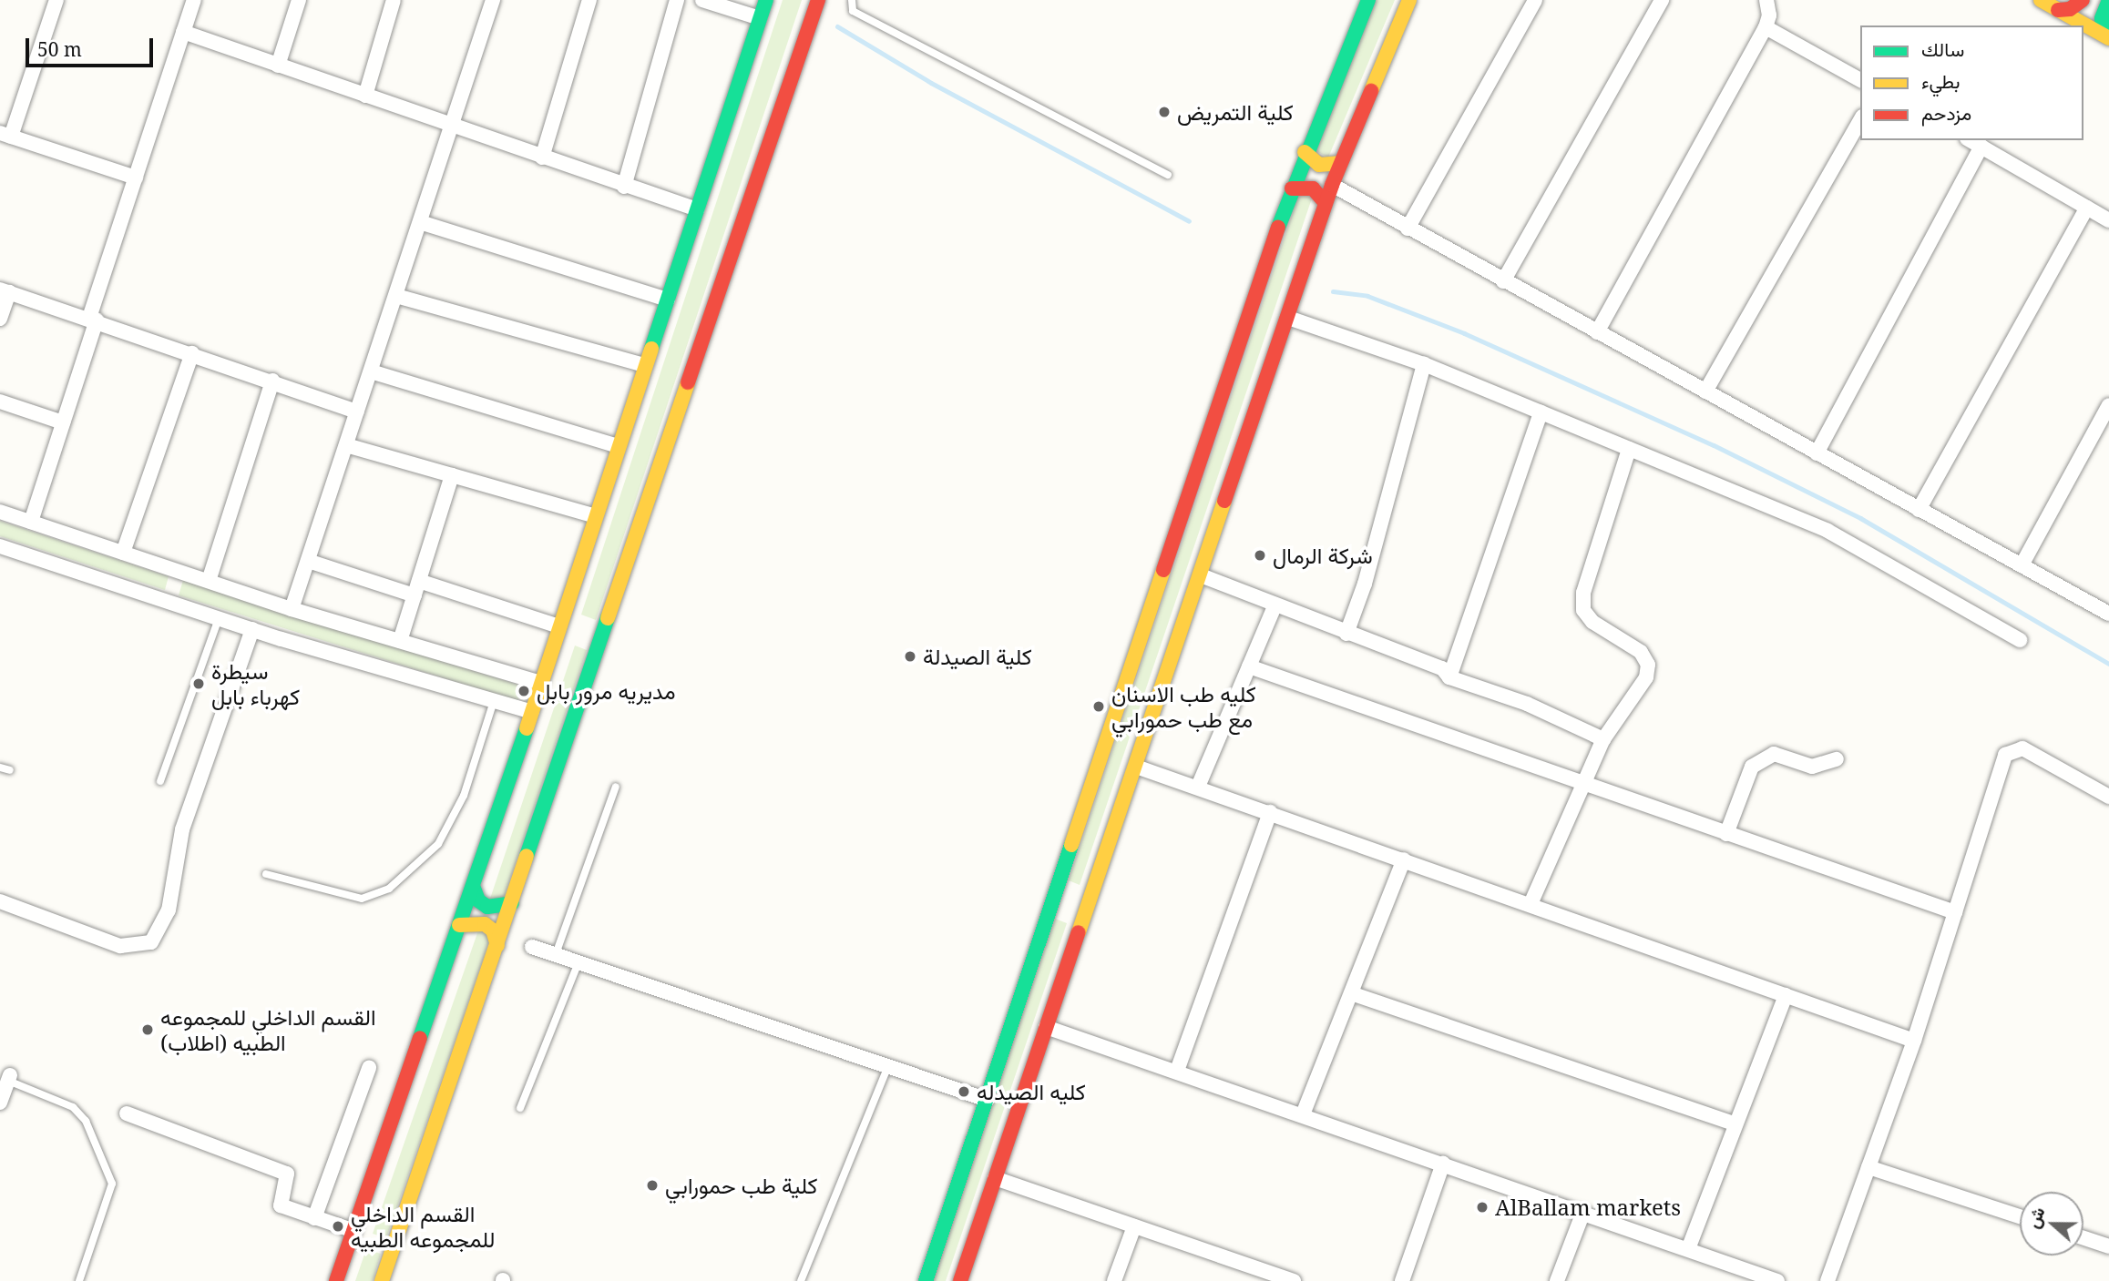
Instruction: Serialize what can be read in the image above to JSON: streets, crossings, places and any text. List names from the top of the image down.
{
  "places": [
    "كلية التمريض",
    "شركة الرمال",
    "كلية الصيدلة",
    "سيطرة كهرباء بابل",
    "مديريه مرور بابل",
    "كليه طب الاسنان مع طب حمورابي",
    "القسم الداخلي للمجموعه الطبيه (اطلاب)",
    "كليه الصيدله",
    "كلية طب حمورابي",
    "AlBallam markets",
    "القسم الداخلي للمجموعه الطبيه"
  ],
  "legend": ["سالك", "بطيء", "مزدحم"],
  "scale_bar": "50 m",
  "north": "left"
}
